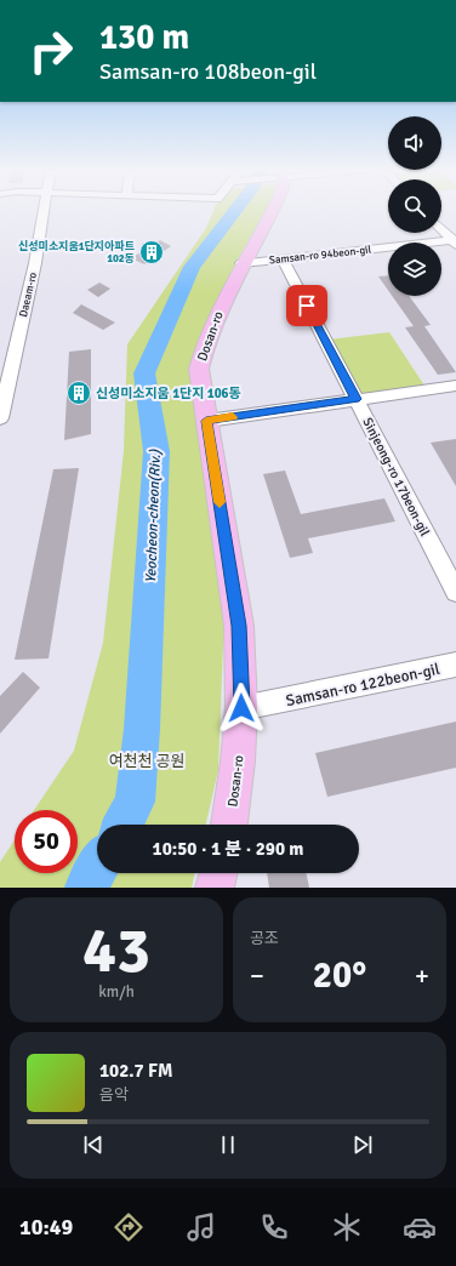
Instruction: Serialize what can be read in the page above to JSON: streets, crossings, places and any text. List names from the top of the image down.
{
  "streets": {
    "main road": ["Dosan-ro"],
    "street": [
      "Samsan-ro 94beon-gil",
      "Daeam-ro",
      "Sinjeong-ro 17beon-gil",
      "Samsan-ro 122beon-gil"
    ]
  },
  "crossings": [
    ["Samsan-ro 94beon-gil", "Dosan-ro"],
    ["Samsan-ro 94beon-gil", "Sinjeong-ro 17beon-gil"],
    ["Dosan-ro", "Samsan-ro 122beon-gil"]
  ],
  "water": ["Yeocheon-cheon(Riv.)"],
  "parks": ["여천천 공원"],
  "places": {
    "building": ["신성미소지움1단지아파트 102동", "신성미소지움 1단지 106동"]
  },
  "page": {
    "turn": ["130 m", "Samsan-ro 108beon-gil"],
    "limit": "50",
    "trip": "10:50 · 1 분 · 290 m",
    "tile": [
      ["43", "km/h"],
      "공조"
    ],
    "heat": ["−", "20°", "+"],
    "song": ["102.7 FM", "음악"],
    "tabs": "10:49"
  }
}
